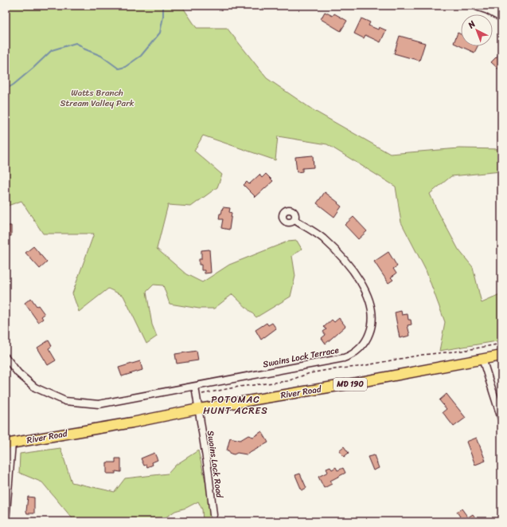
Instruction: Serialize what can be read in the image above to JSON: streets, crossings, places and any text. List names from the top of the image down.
{
  "streets": {
    "main road": ["MD 190", "River Road"],
    "street": ["Swains Lock Terrace", "Swains Lock Road"]
  },
  "crossings": [
    ["River Road", "Swains Lock Road"]
  ],
  "districts": ["POTOMAC HUNT ACRES"],
  "parks": ["Watts Branch Stream Valley Park"],
  "north": "top left"
}
